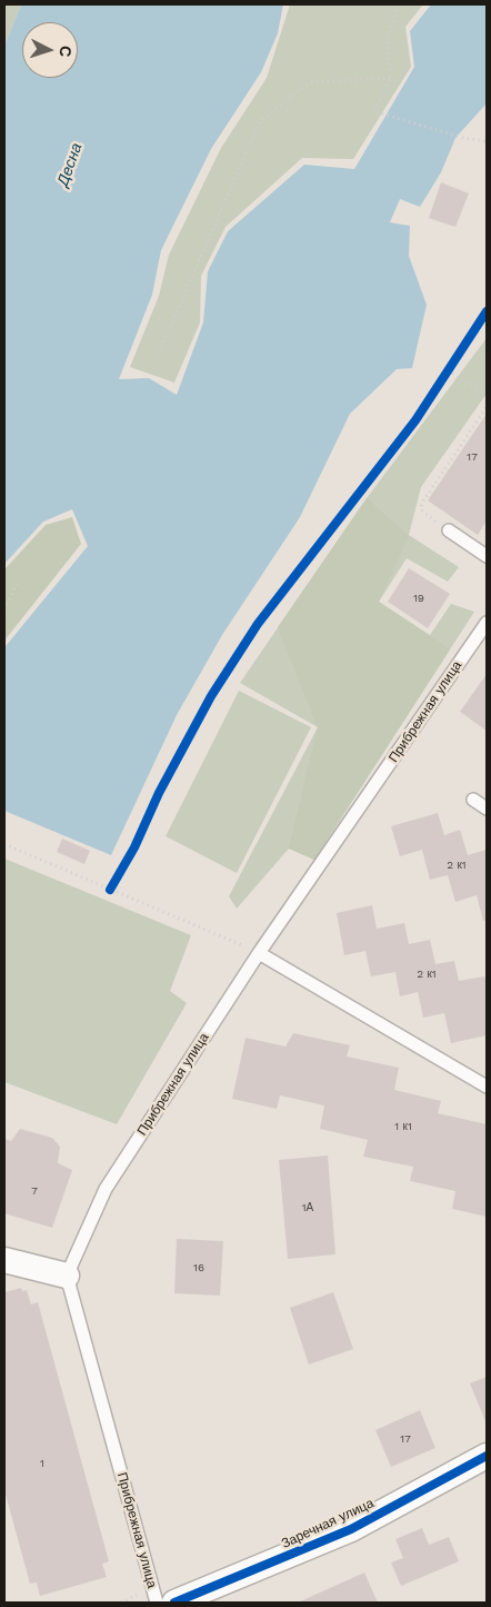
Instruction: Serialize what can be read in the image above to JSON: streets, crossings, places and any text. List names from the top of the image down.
{
  "streets": {
    "street": ["Заречная улица"],
    "lane": ["Прибрежная улица"]
  },
  "water": ["Десна"],
  "house_numbers": [
    "17",
    "19",
    "2 к1",
    "2 к1",
    "1 к1",
    "7",
    "1А",
    "16",
    "17",
    "1"
  ],
  "north": "right"
}
